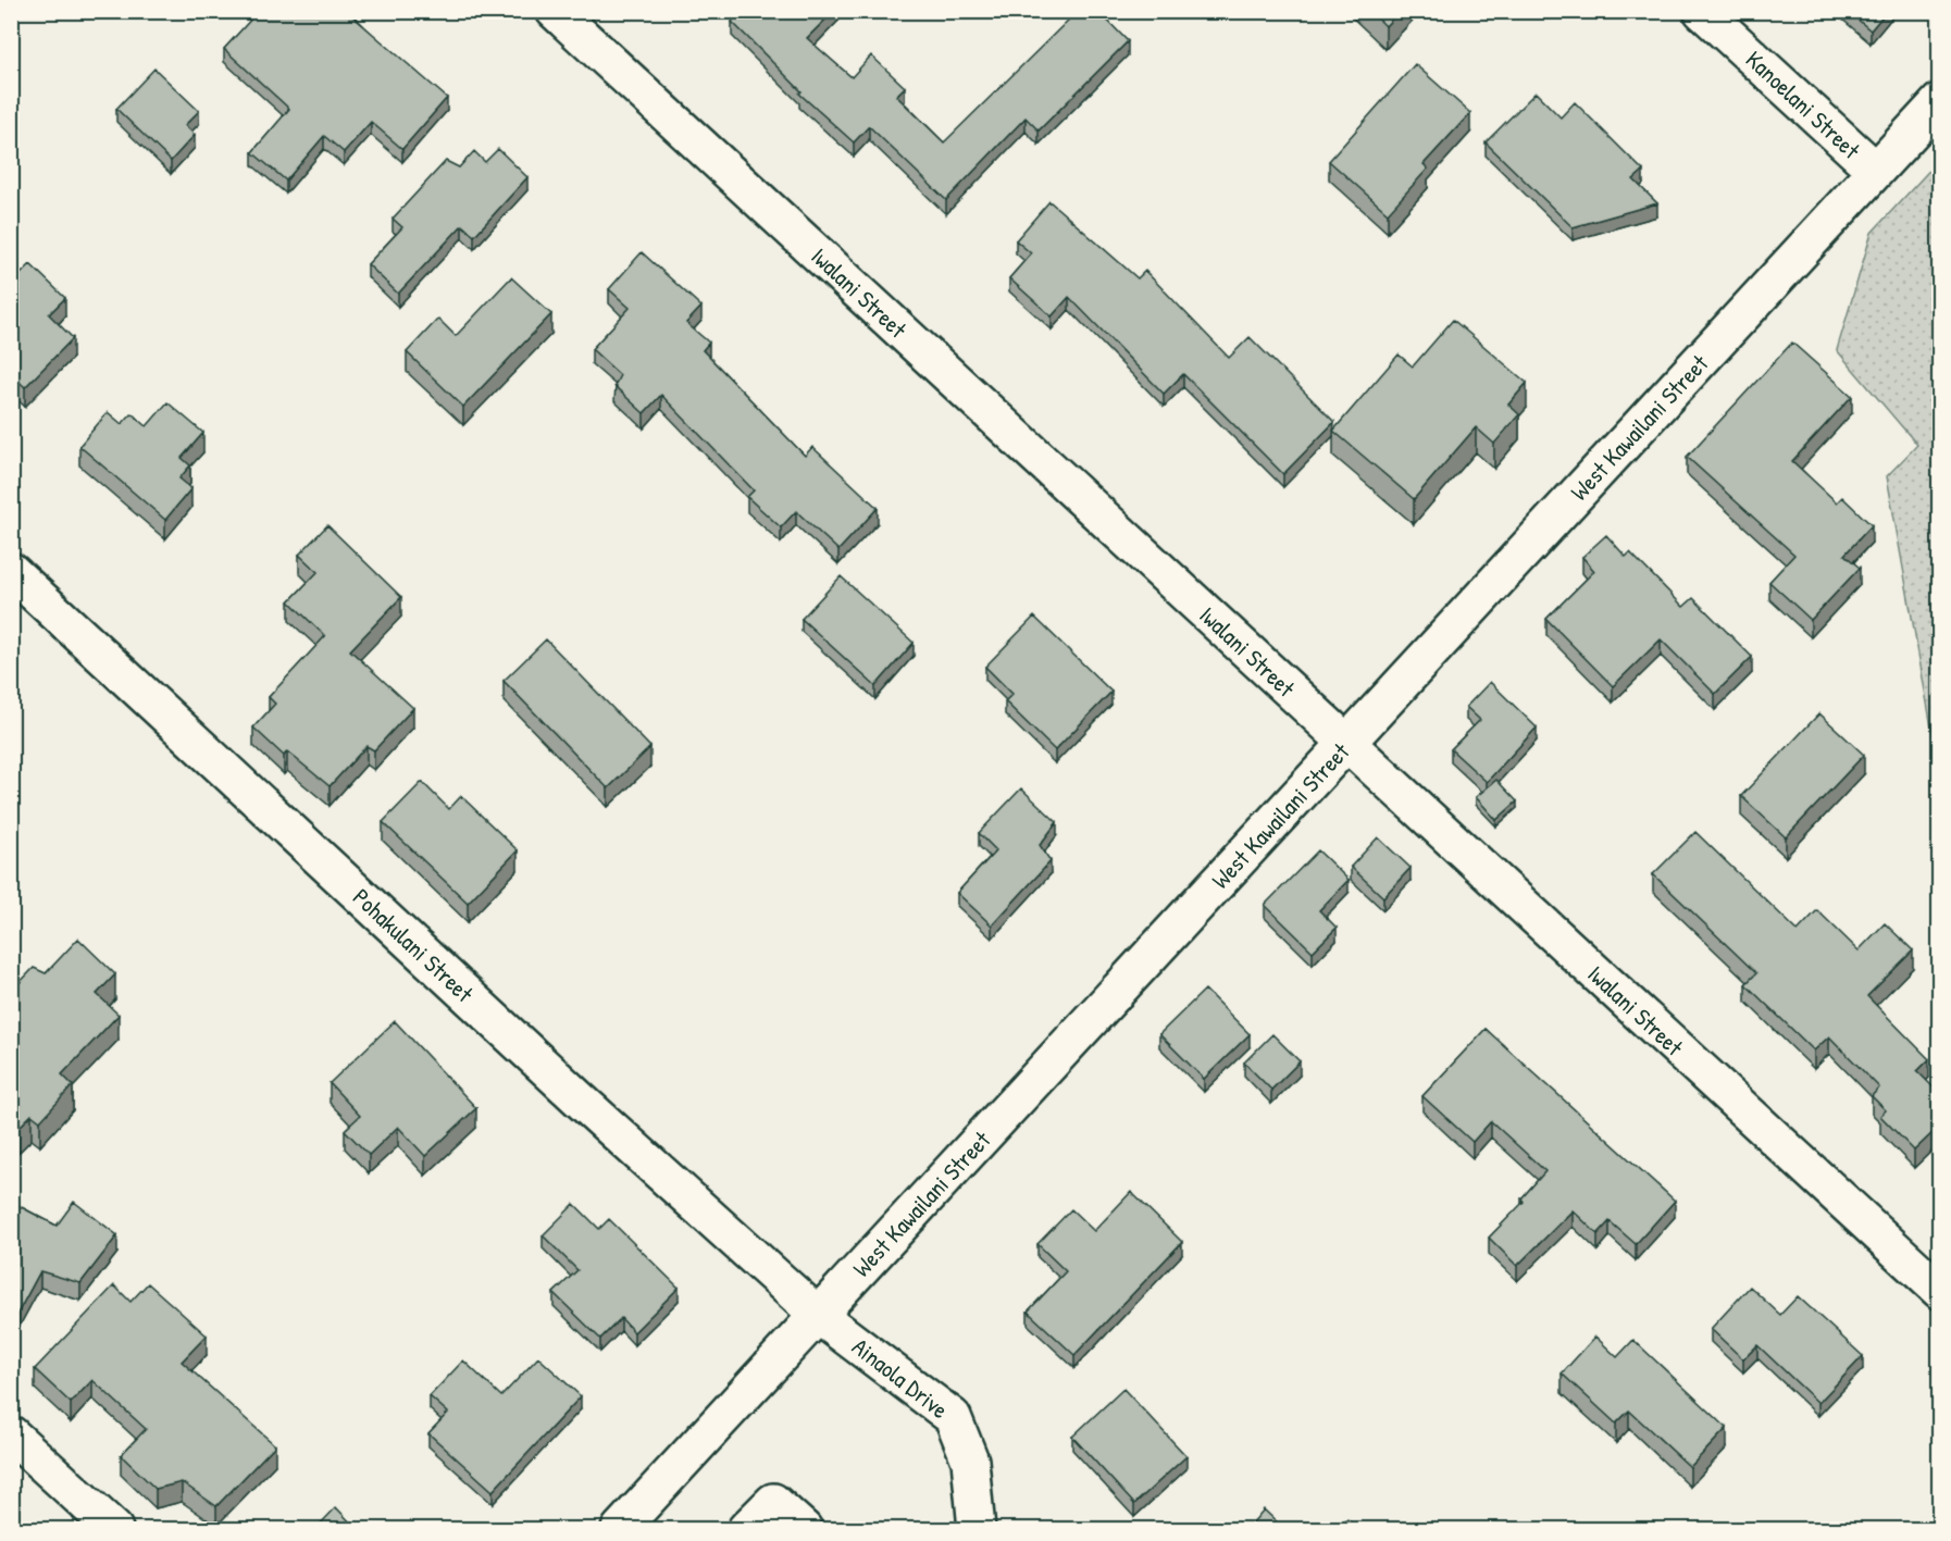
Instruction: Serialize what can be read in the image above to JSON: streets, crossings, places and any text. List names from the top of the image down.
{
  "streets": {
    "street": [
      "Kanoelani Street",
      "Iwalani Street",
      "West Kawailani Street",
      "Pohakulani Street",
      "Ainaola Drive"
    ]
  },
  "crossings": [
    ["Kanoelani Street", "West Kawailani Street"],
    ["Iwalani Street", "West Kawailani Street"],
    ["West Kawailani Street", "Pohakulani Street"],
    ["West Kawailani Street", "Ainaola Drive"],
    ["Pohakulani Street", "Ainaola Drive"]
  ]
}
